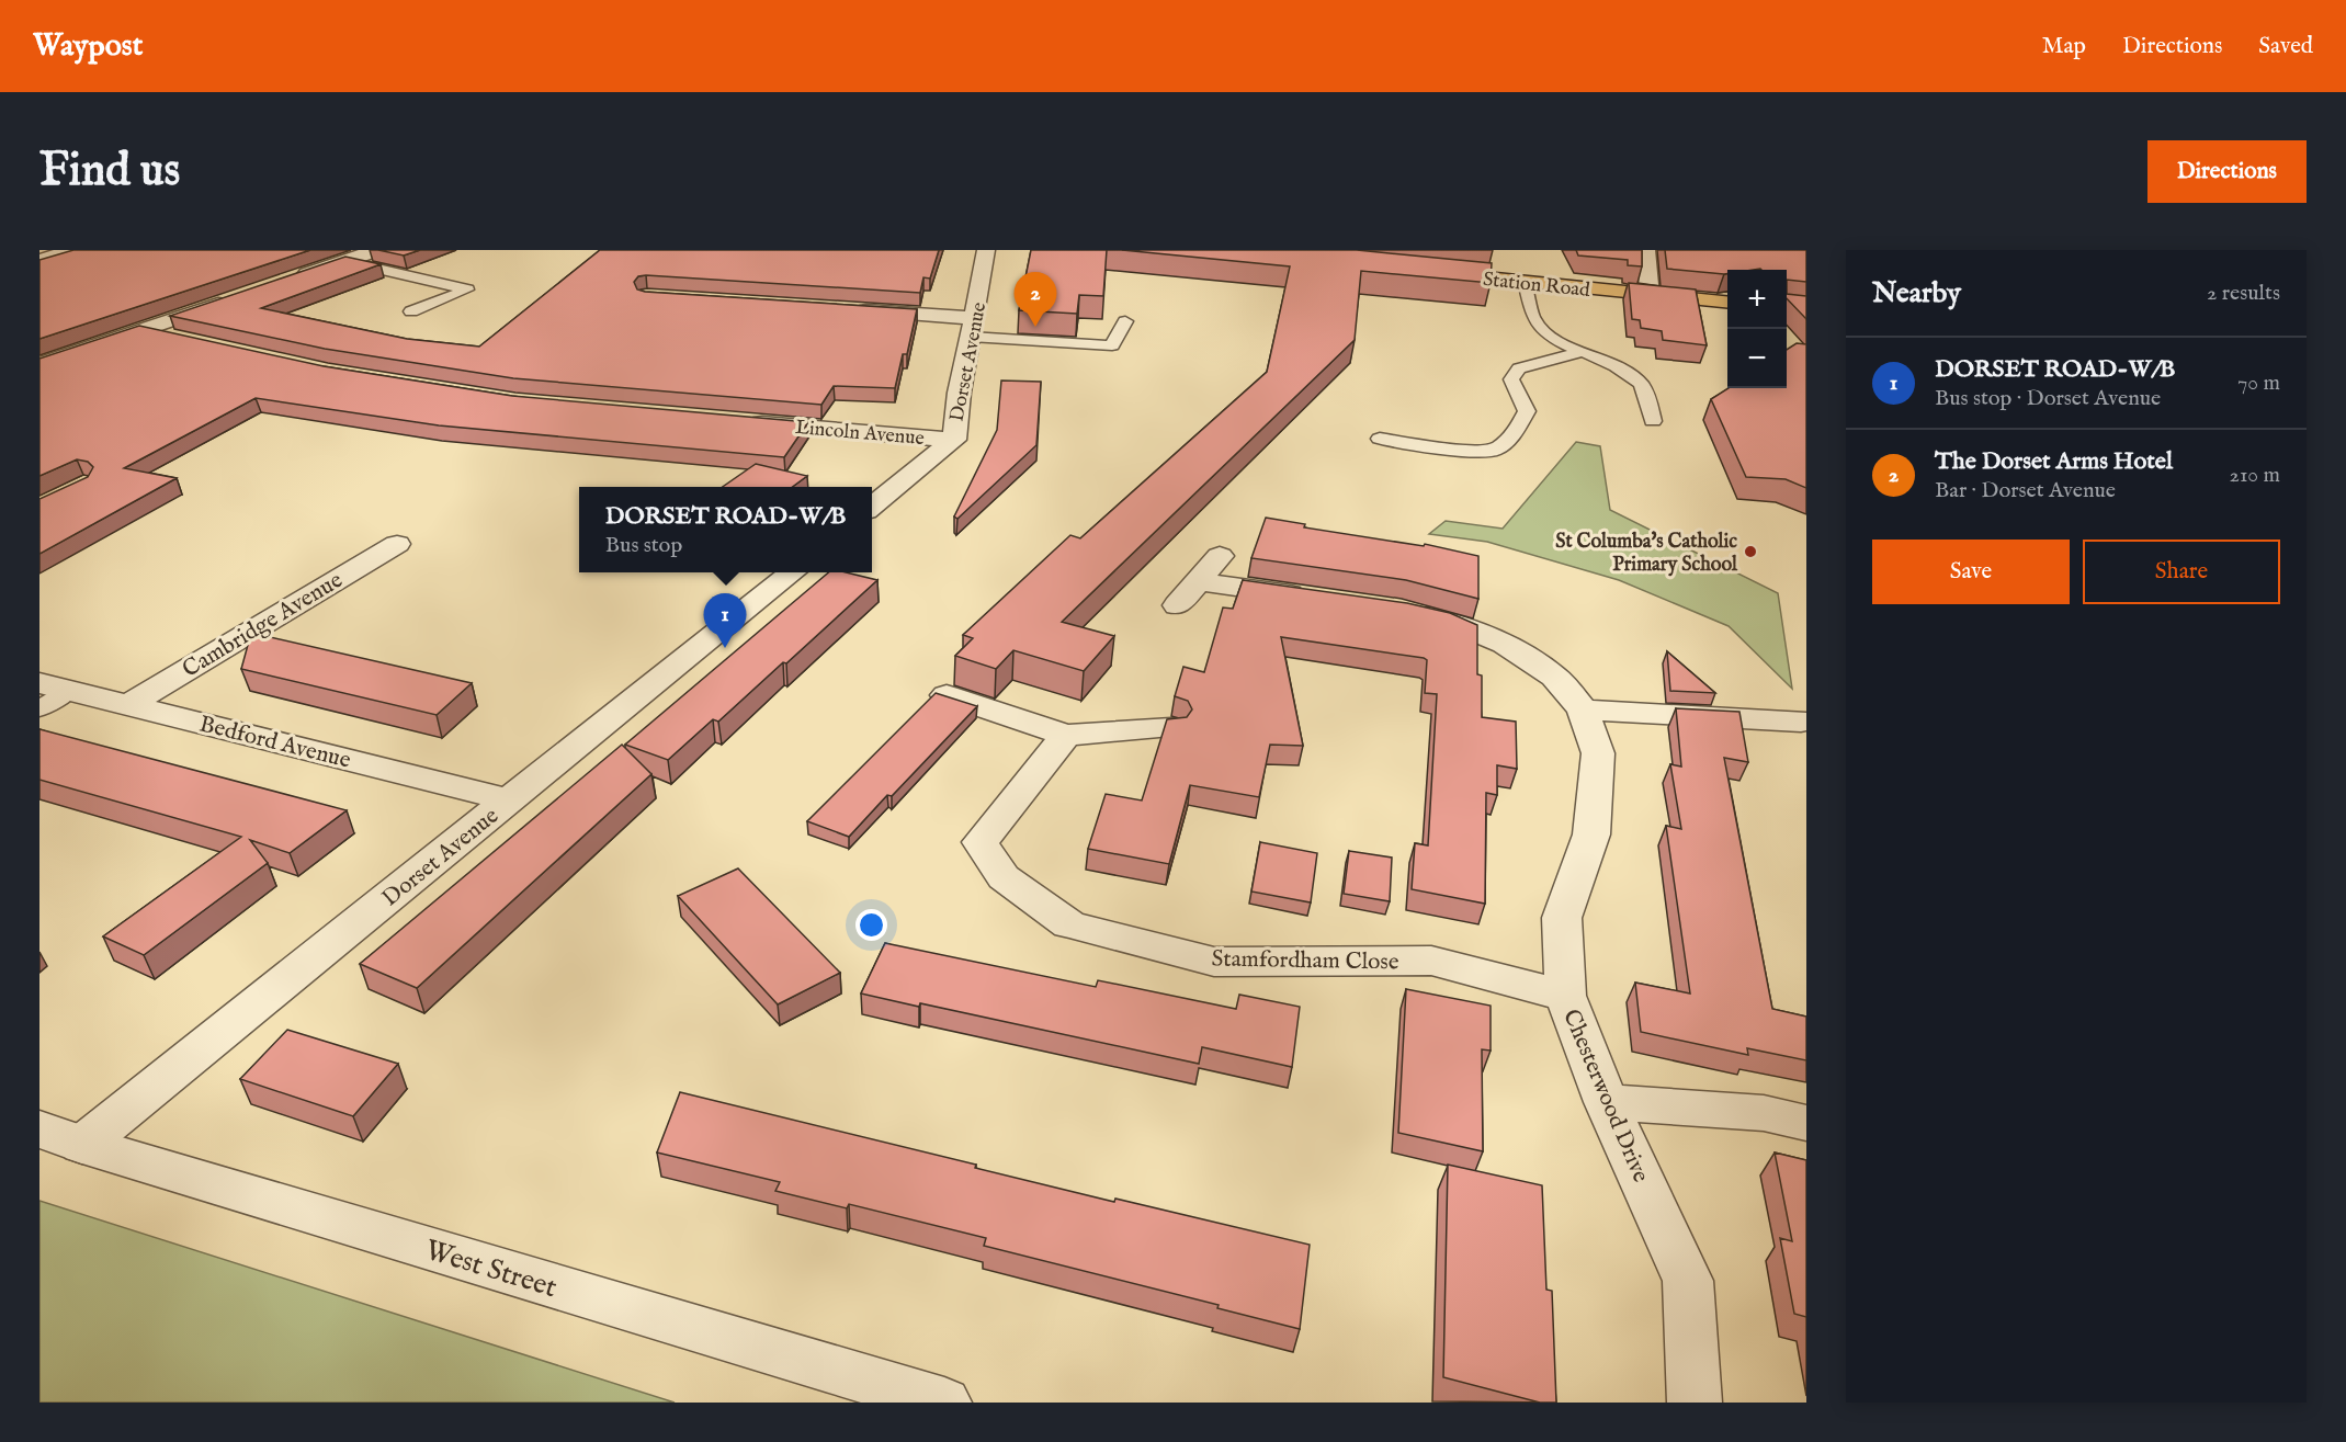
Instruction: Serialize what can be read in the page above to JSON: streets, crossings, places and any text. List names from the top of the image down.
{
  "streets": {
    "main road": ["Station Road"],
    "street": [
      "Dorset Avenue",
      "Lincoln Avenue",
      "Cambridge Avenue",
      "Bedford Avenue",
      "Stamfordham Close",
      "Chesterwood Drive",
      "West Street"
    ]
  },
  "crossings": [
    ["Dorset Avenue", "Lincoln Avenue"],
    ["Dorset Avenue", "Bedford Avenue"],
    ["Dorset Avenue", "West Street"],
    ["Cambridge Avenue", "Bedford Avenue"],
    ["Stamfordham Close", "Chesterwood Drive"]
  ],
  "places": ["St Columba's Catholic Primary School"],
  "page": {
    "header": "Waypost",
    "nav": ["Map", "Directions", "Saved"],
    "buttons": [
      "Directions",
      ["Save", "Share"]
    ],
    "title": "Find us",
    "heading": ["Nearby", "2 results"],
    "map_buttons": ["+", "−"],
    "pins": ["2", "1"],
    "list": [
      {
        "mark": "1",
        "name": "DORSET ROAD-W/B",
        "note": "Bus stop · Dorset Avenue",
        "value": "70 m"
      },
      {
        "mark": "2",
        "name": "The Dorset Arms Hotel",
        "note": "Bar · Dorset Avenue",
        "value": "210 m"
      }
    ],
    "popup": ["DORSET ROAD-W/B", "Bus stop"]
  }
}
